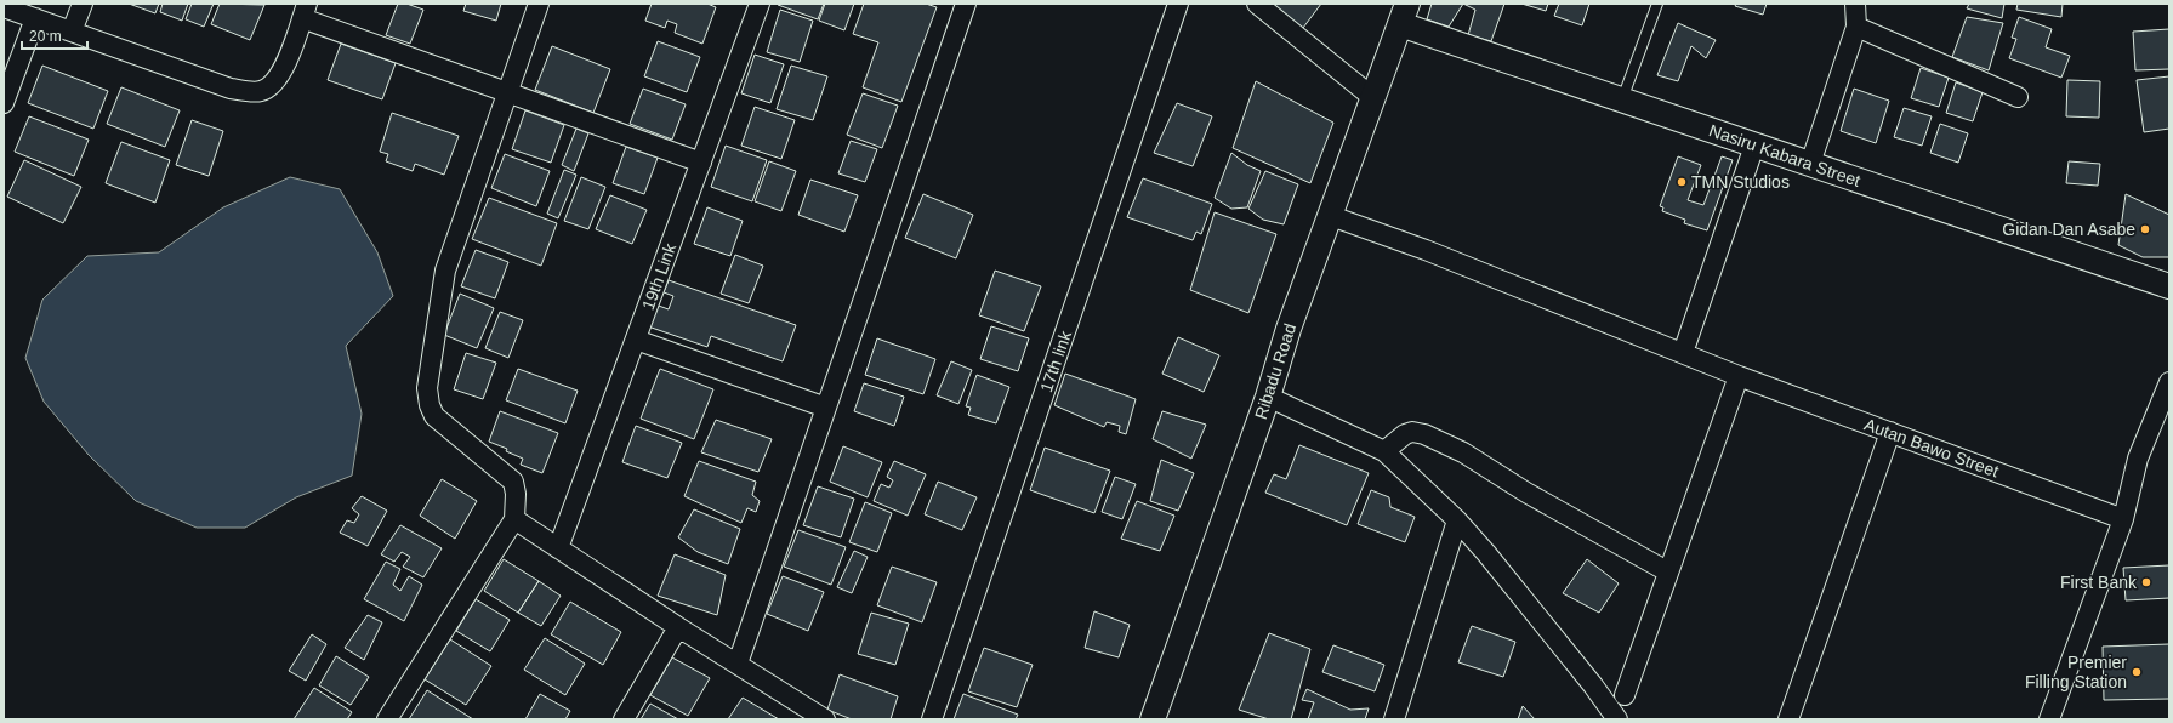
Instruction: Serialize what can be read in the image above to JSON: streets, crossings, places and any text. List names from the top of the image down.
{
  "streets": {
    "street": [
      "Nasiru Kabara Street",
      "19th Link",
      "17th link",
      "Ribadu Road",
      "Autan Bawo Street"
    ]
  },
  "crossings": [
    ["Nasiru Kabara Street", "Ribadu Road"],
    ["Ribadu Road", "Autan Bawo Street"]
  ],
  "places": [
    "TMN Studios",
    "Gidan Dan Asabe",
    "First Bank",
    "Premier Filling Station"
  ],
  "scale_bar": "20 m"
}
